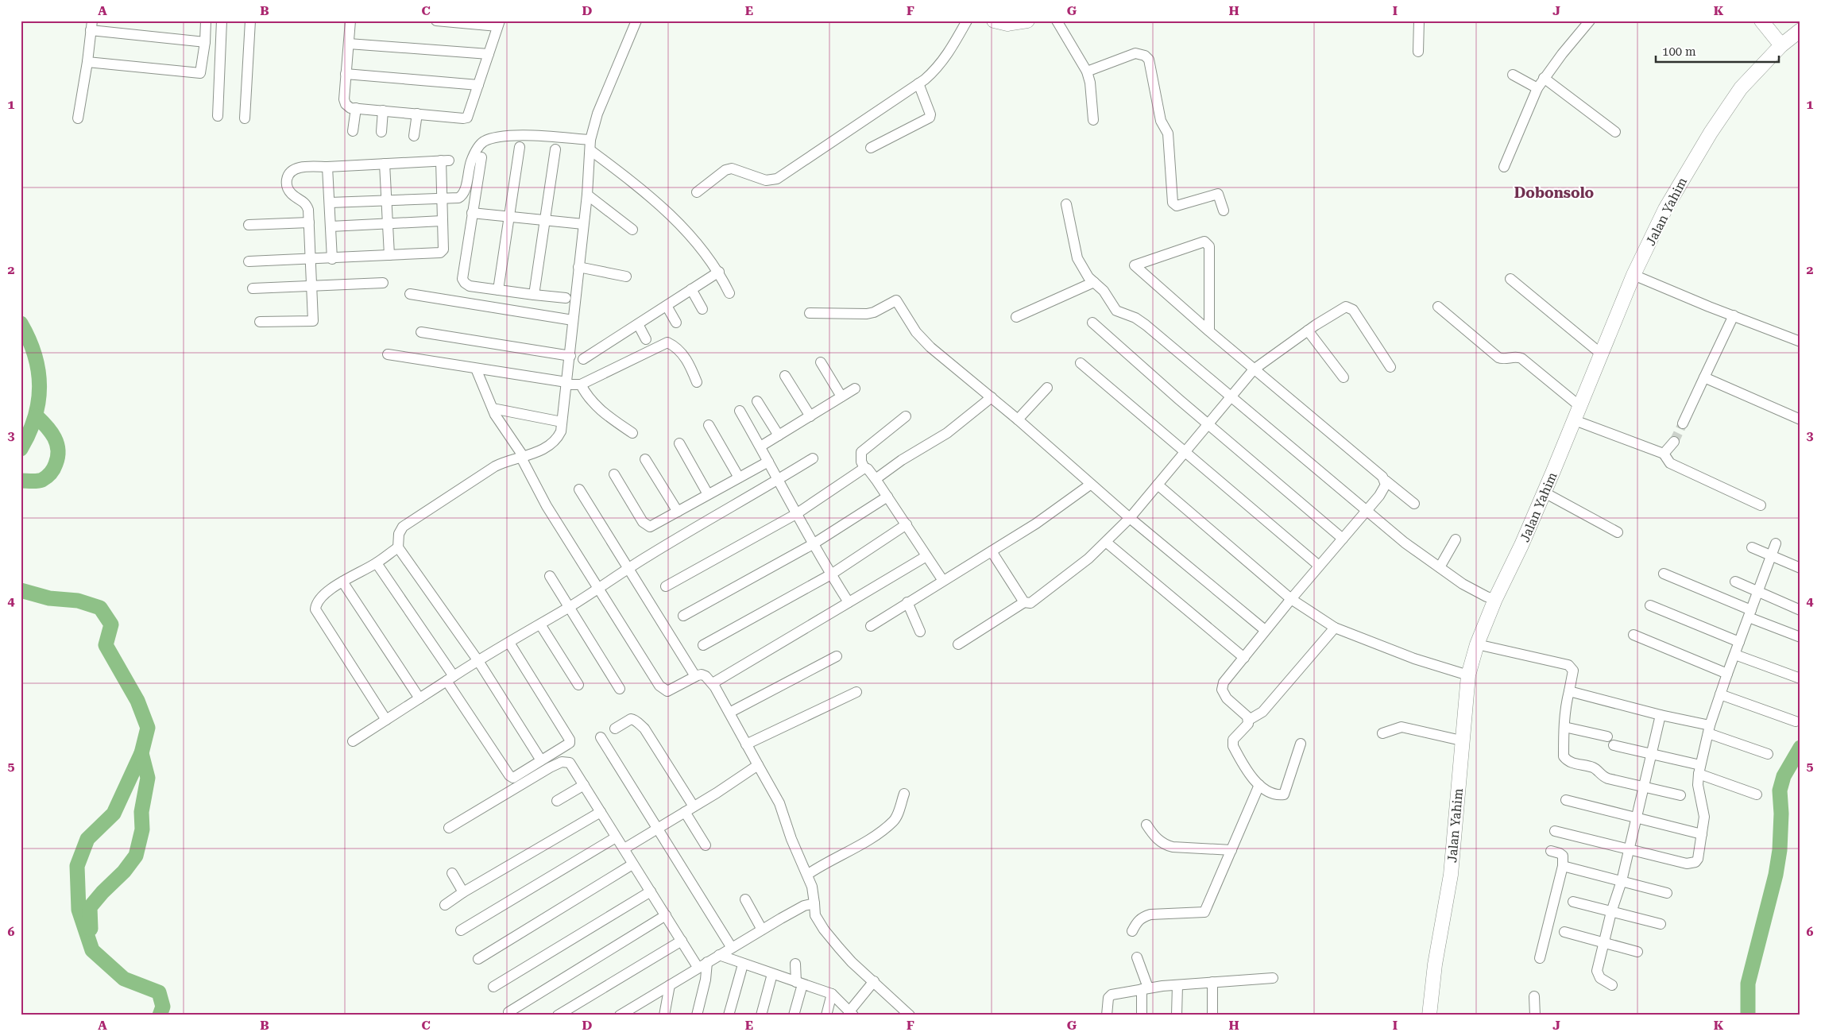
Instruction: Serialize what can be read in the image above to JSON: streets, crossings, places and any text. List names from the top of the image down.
{
  "streets": {
    "street": ["Jalan Yahim"]
  },
  "districts": ["Dobonsolo"],
  "scale_bar": "100 m",
  "grid": {
    "columns": [
      "A",
      "B",
      "C",
      "D",
      "E",
      "F",
      "G",
      "H",
      "I",
      "J",
      "K"
    ],
    "rows": [
      "1",
      "2",
      "3",
      "4",
      "5",
      "6"
    ]
  }
}
